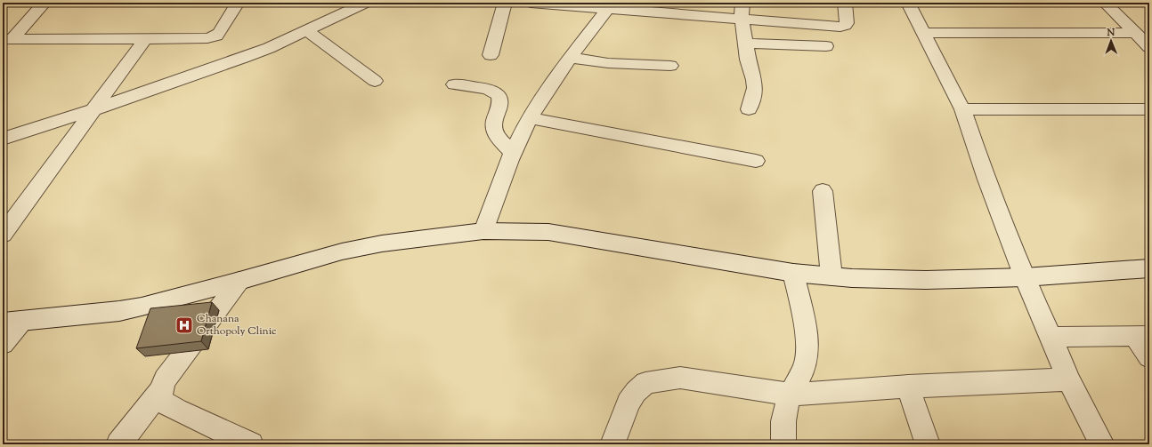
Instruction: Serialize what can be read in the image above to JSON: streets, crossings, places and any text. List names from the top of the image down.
{
  "places": {
    "hospital": ["Chanana Orthopoly Clinic"]
  },
  "north": "top"
}
